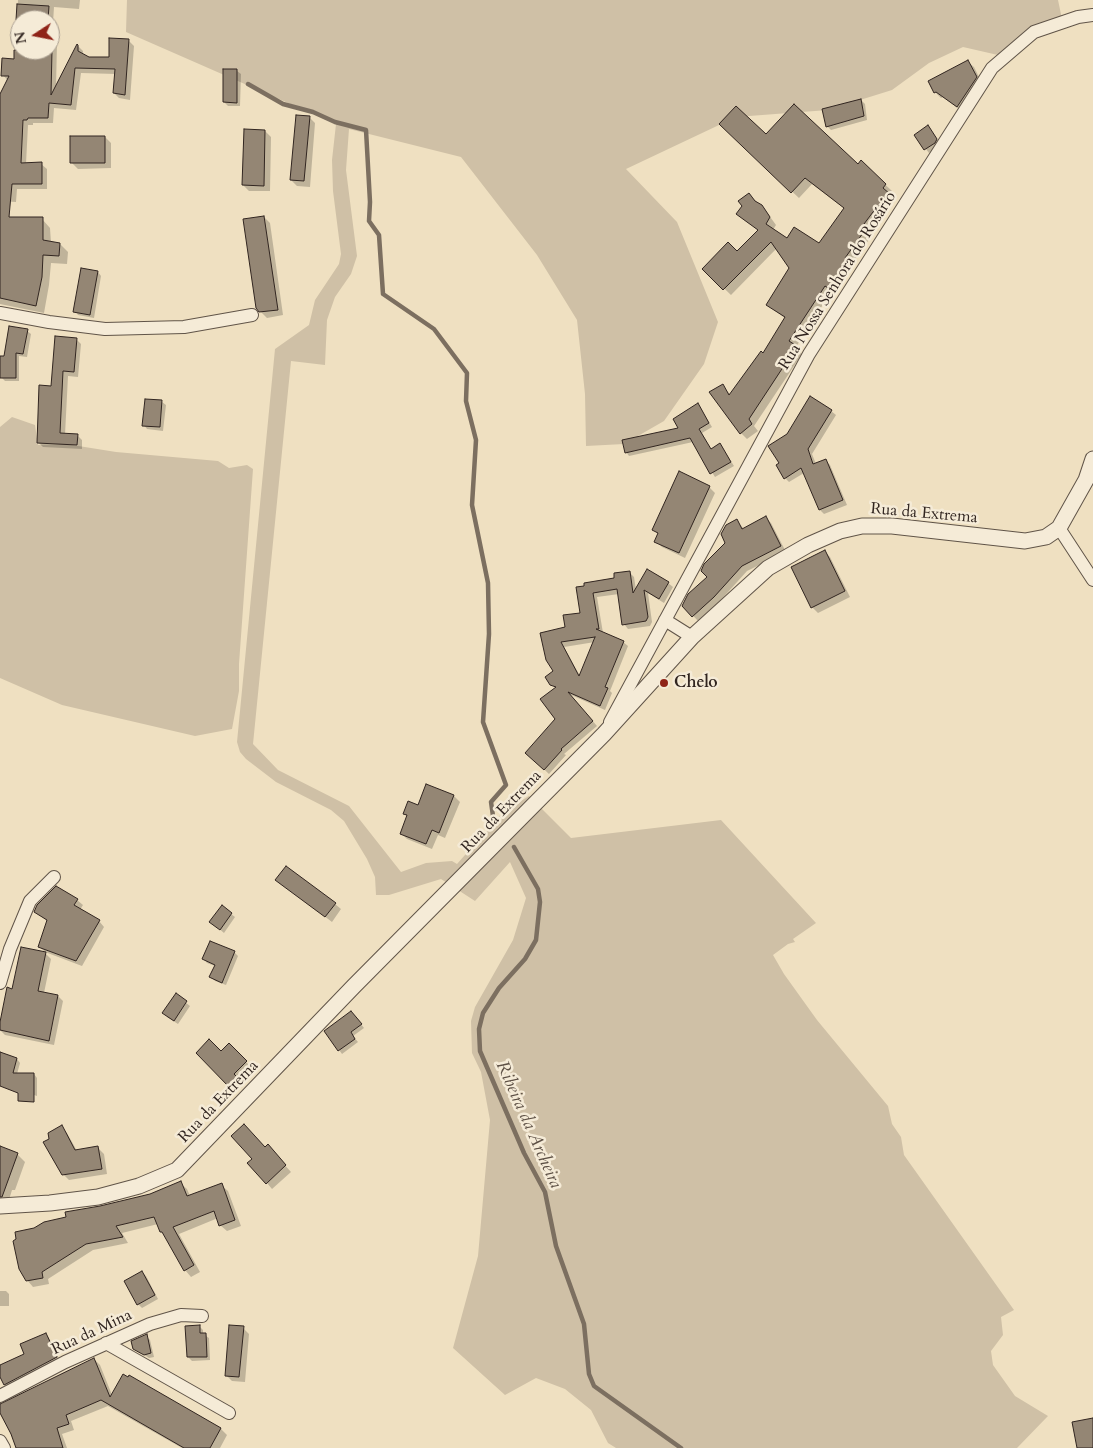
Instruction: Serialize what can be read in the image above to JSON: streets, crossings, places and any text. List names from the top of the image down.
{
  "streets": {
    "street": ["Rua Nossa Senhora do Rosário", "Rua da Extrema", "Rua da Mina"]
  },
  "crossings": [
    ["Rua Nossa Senhora do Rosário", "Rua da Extrema"]
  ],
  "water": ["Ribeira da Archeira"],
  "places": ["Chelo"],
  "north": "left"
}
